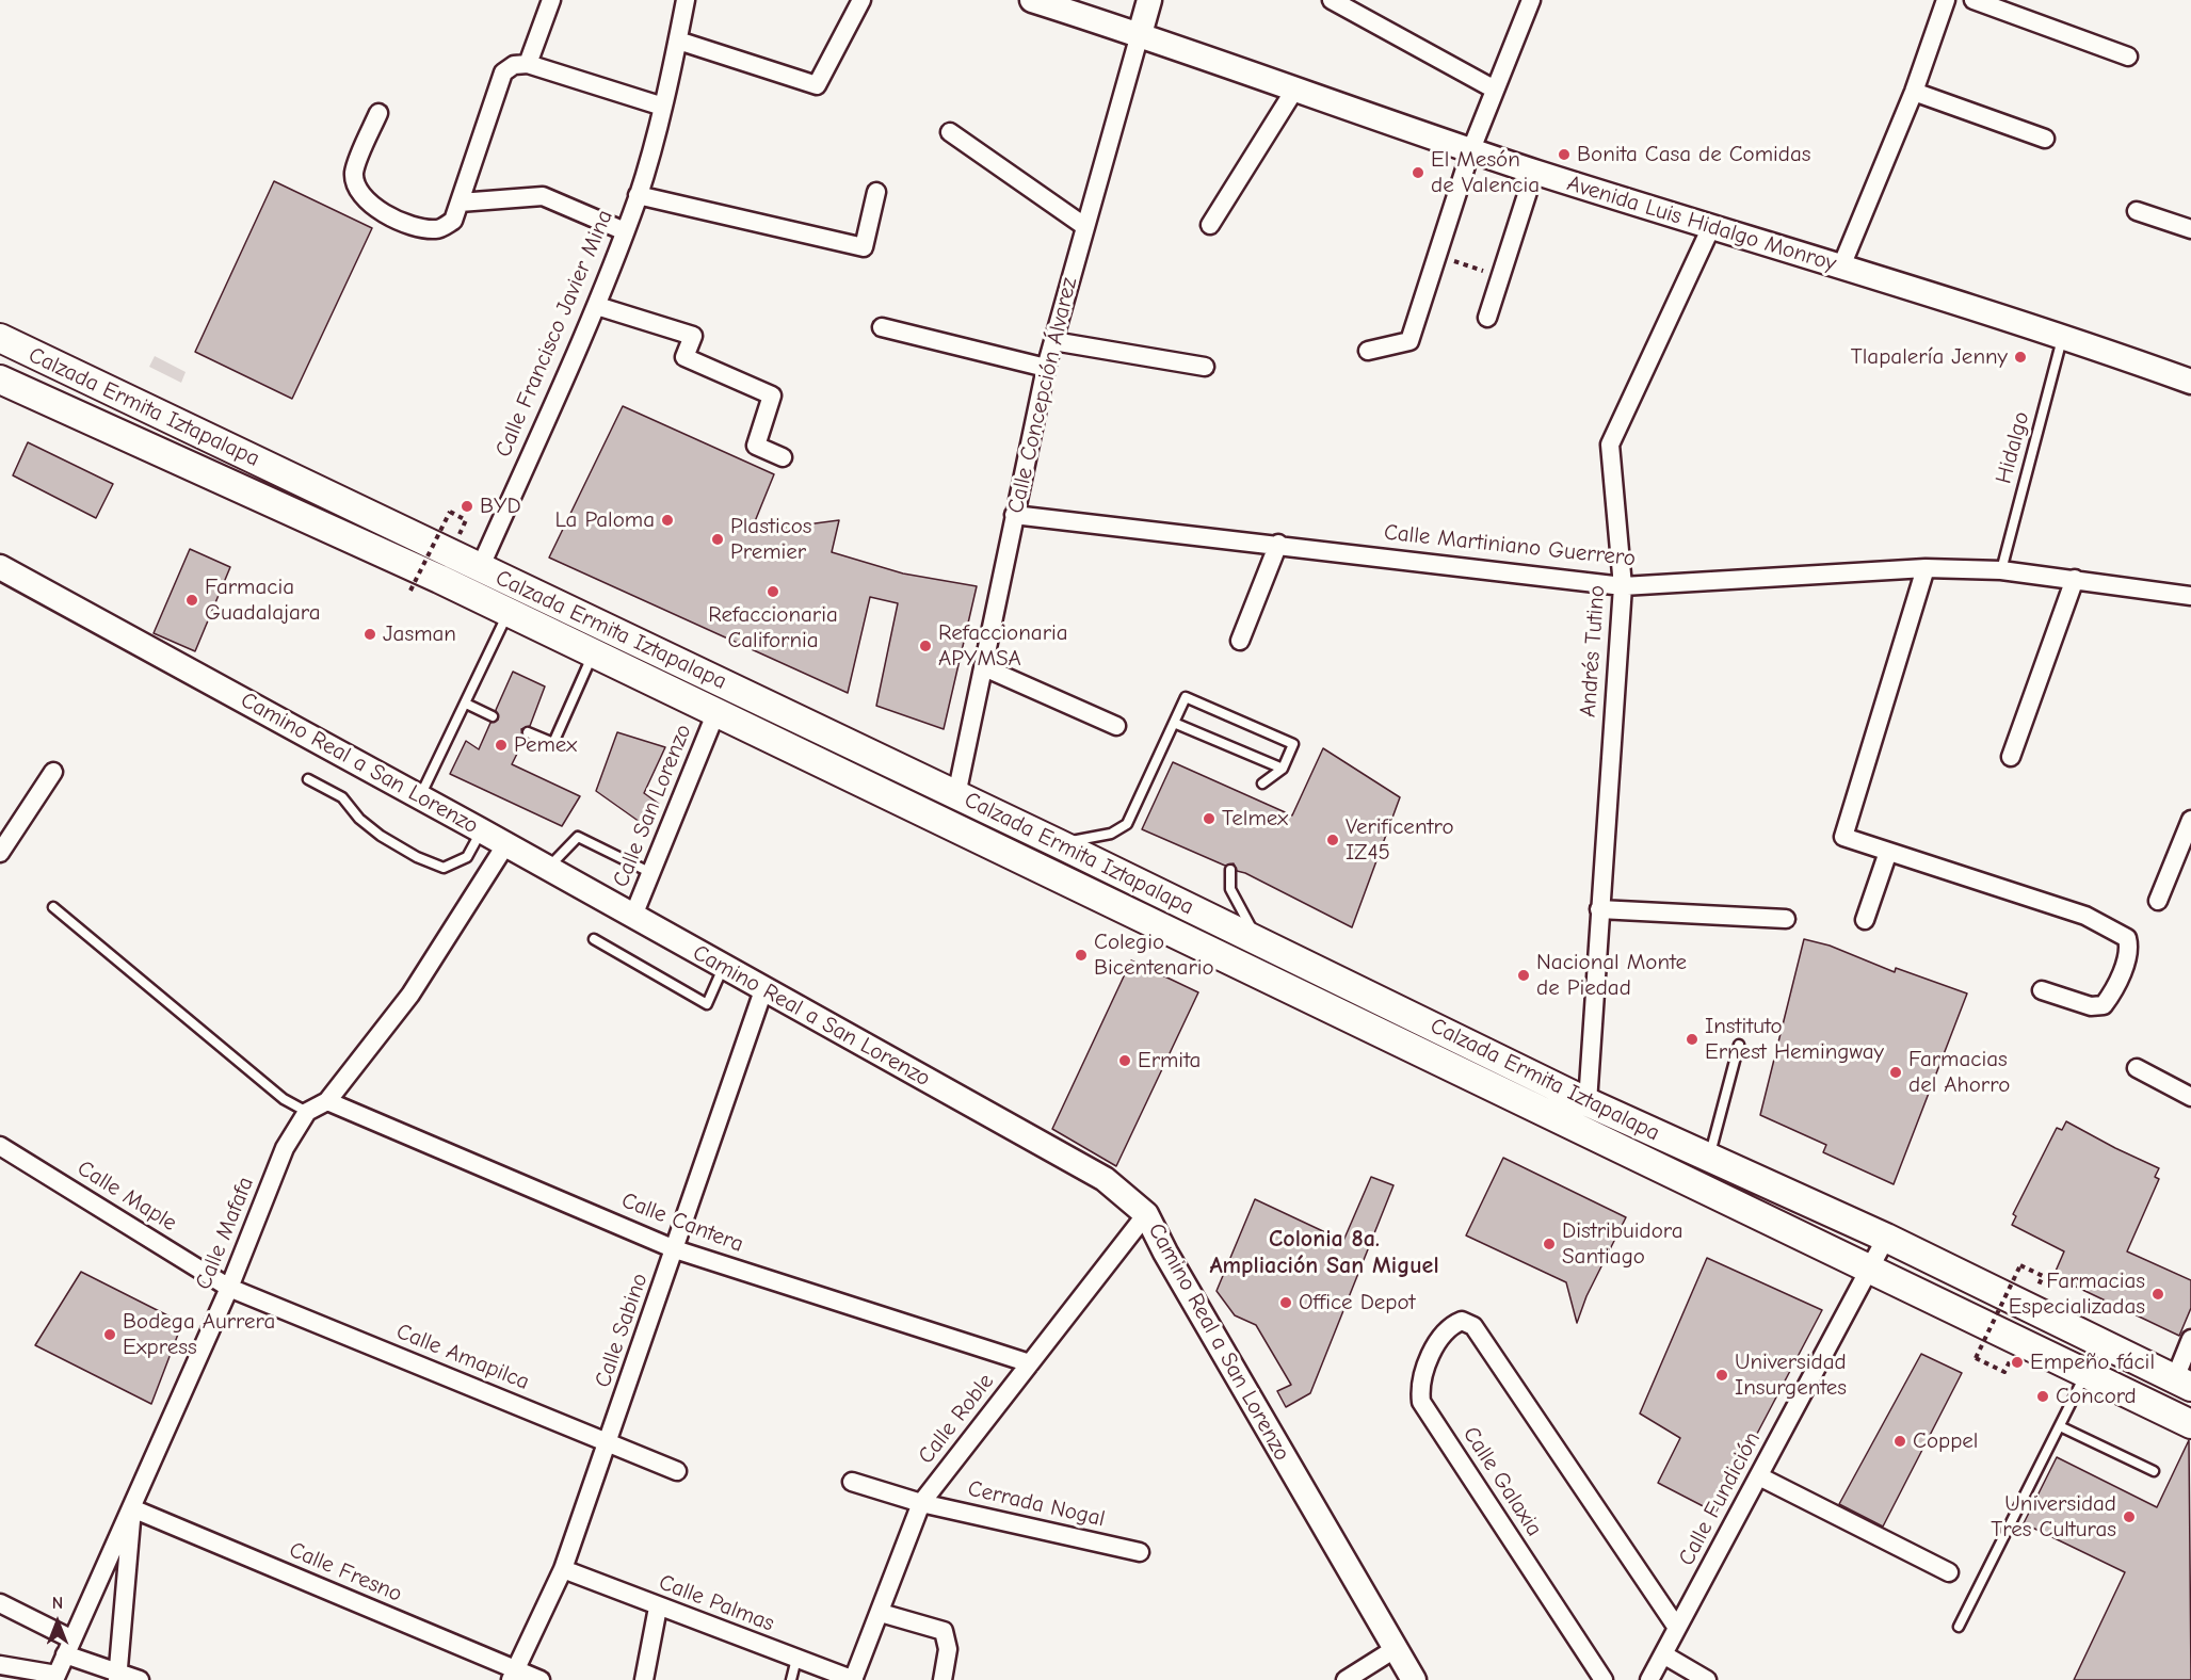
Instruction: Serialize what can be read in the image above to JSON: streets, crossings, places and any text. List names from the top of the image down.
{
  "streets": {
    "main road": [
      "Avenida Luis Hidalgo Monroy",
      "Calle Concepción Álvarez",
      "Calzada Ermita Iztapalapa",
      "Camino Real a San Lorenzo"
    ],
    "street": [
      "Calle Francisco Javier Mina",
      "Calle Martiniano Guerrero",
      "Andrés Tutino",
      "Calle San Lorenzo",
      "Calle Maple",
      "Calle Cantera",
      "Calle Mafafa",
      "Calle Sabino",
      "Calle Amapilca",
      "Calle Roble",
      "Calle Galaxia",
      "Calle Fundición",
      "Cerrada Nogal",
      "Calle Fresno",
      "Calle Palmas"
    ],
    "lane": ["Hidalgo"]
  },
  "crossings": [
    ["Avenida Luis Hidalgo Monroy", "Calle Concepción Álvarez"],
    ["Avenida Luis Hidalgo Monroy", "Hidalgo"],
    ["Avenida Luis Hidalgo Monroy", "Andrés Tutino"],
    ["Calle Francisco Javier Mina", "Calzada Ermita Iztapalapa"],
    ["Calle Concepción Álvarez", "Calzada Ermita Iztapalapa"],
    ["Calle Concepción Álvarez", "Calle Martiniano Guerrero"],
    ["Calzada Ermita Iztapalapa", "Andrés Tutino"],
    ["Calzada Ermita Iztapalapa", "Calle San Lorenzo"],
    ["Calzada Ermita Iztapalapa", "Calle Fundición"],
    ["Hidalgo", "Calle Martiniano Guerrero"],
    ["Calle Martiniano Guerrero", "Andrés Tutino"],
    ["Camino Real a San Lorenzo", "Calle San Lorenzo"],
    ["Camino Real a San Lorenzo", "Calle Sabino"],
    ["Camino Real a San Lorenzo", "Calle Roble"],
    ["Calle Maple", "Calle Mafafa"],
    ["Calle Maple", "Calle Amapilca"],
    ["Calle Cantera", "Calle Sabino"],
    ["Calle Cantera", "Calle Roble"],
    ["Calle Mafafa", "Calle Amapilca"],
    ["Calle Mafafa", "Calle Fresno"],
    ["Calle Sabino", "Calle Amapilca"],
    ["Calle Sabino", "Calle Fresno"],
    ["Calle Sabino", "Calle Palmas"],
    ["Calle Roble", "Cerrada Nogal"],
    ["Calle Roble", "Calle Palmas"],
    ["Calle Galaxia", "Calle Fundición"]
  ],
  "districts": ["Colonia 8a. Ampliación San Miguel"],
  "places": [
    "Bonita Casa de Comidas",
    "El Mesón de Valencia",
    "Tlapalería Jenny",
    "BYD",
    "La Paloma",
    "Plasticos Premier",
    "Refaccionaria California",
    "Farmacia Guadalajara",
    "Jasman",
    "Refaccionaria APYMSA",
    "Pemex",
    "Telmex",
    "Verificentro IZ45",
    "Colegio Bicentenario",
    "Nacional Monte de Piedad",
    "Instituto Ernest Hemingway",
    "Ermita",
    "Farmacias del Ahorro",
    "Distribuidora Santiago",
    "Farmacias Especializadas",
    "Office Depot",
    "Bodega Aurrera Express",
    "Empeño fácil",
    "Universidad Insurgentes",
    "Concord",
    "Coppel",
    "Universidad Tres Culturas"
  ],
  "north": "top"
}
